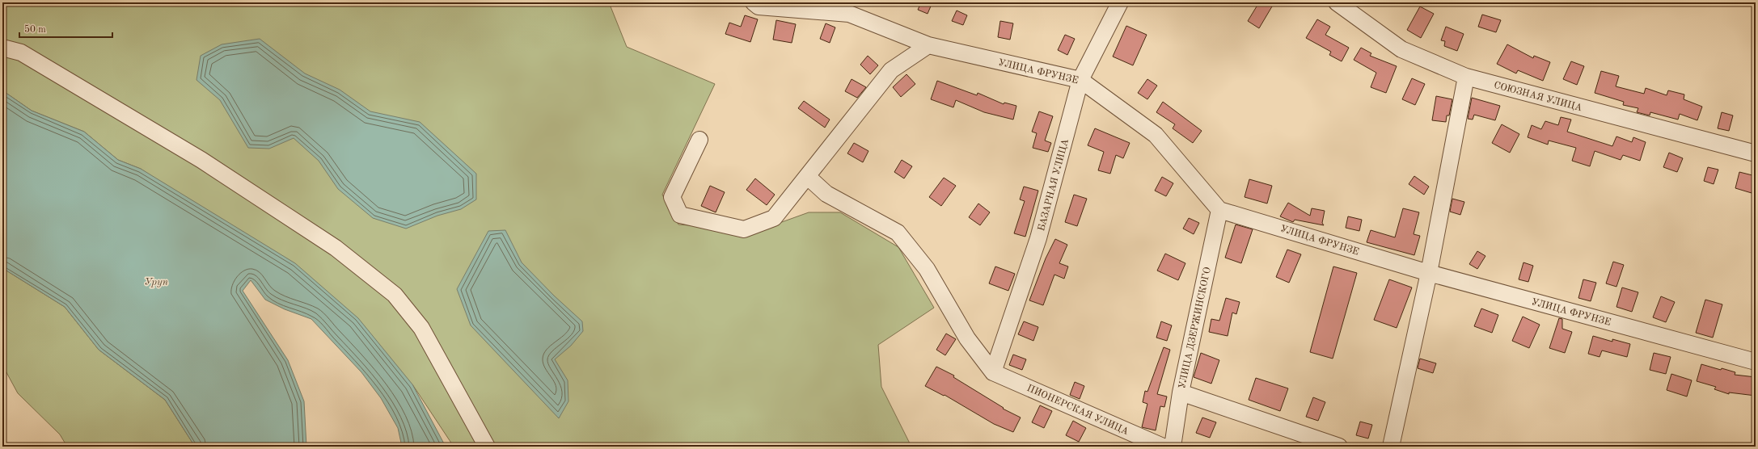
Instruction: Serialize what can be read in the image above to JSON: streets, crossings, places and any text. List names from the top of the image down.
{
  "streets": {
    "street": [
      "УЛИЦА ФРУНЗЕ",
      "СОЮЗНАЯ УЛИЦА",
      "БАЗАРНАЯ УЛИЦА",
      "УЛИЦА ДЗЕРЖИНСКОГО",
      "ПИОНЕРСКАЯ УЛИЦА"
    ]
  },
  "crossings": [
    ["УЛИЦА ФРУНЗЕ", "БАЗАРНАЯ УЛИЦА"],
    ["УЛИЦА ФРУНЗЕ", "УЛИЦА ДЗЕРЖИНСКОГО"],
    ["БАЗАРНАЯ УЛИЦА", "ПИОНЕРСКАЯ УЛИЦА"]
  ],
  "water": ["Уруп"],
  "scale_bar": "50 m"
}
